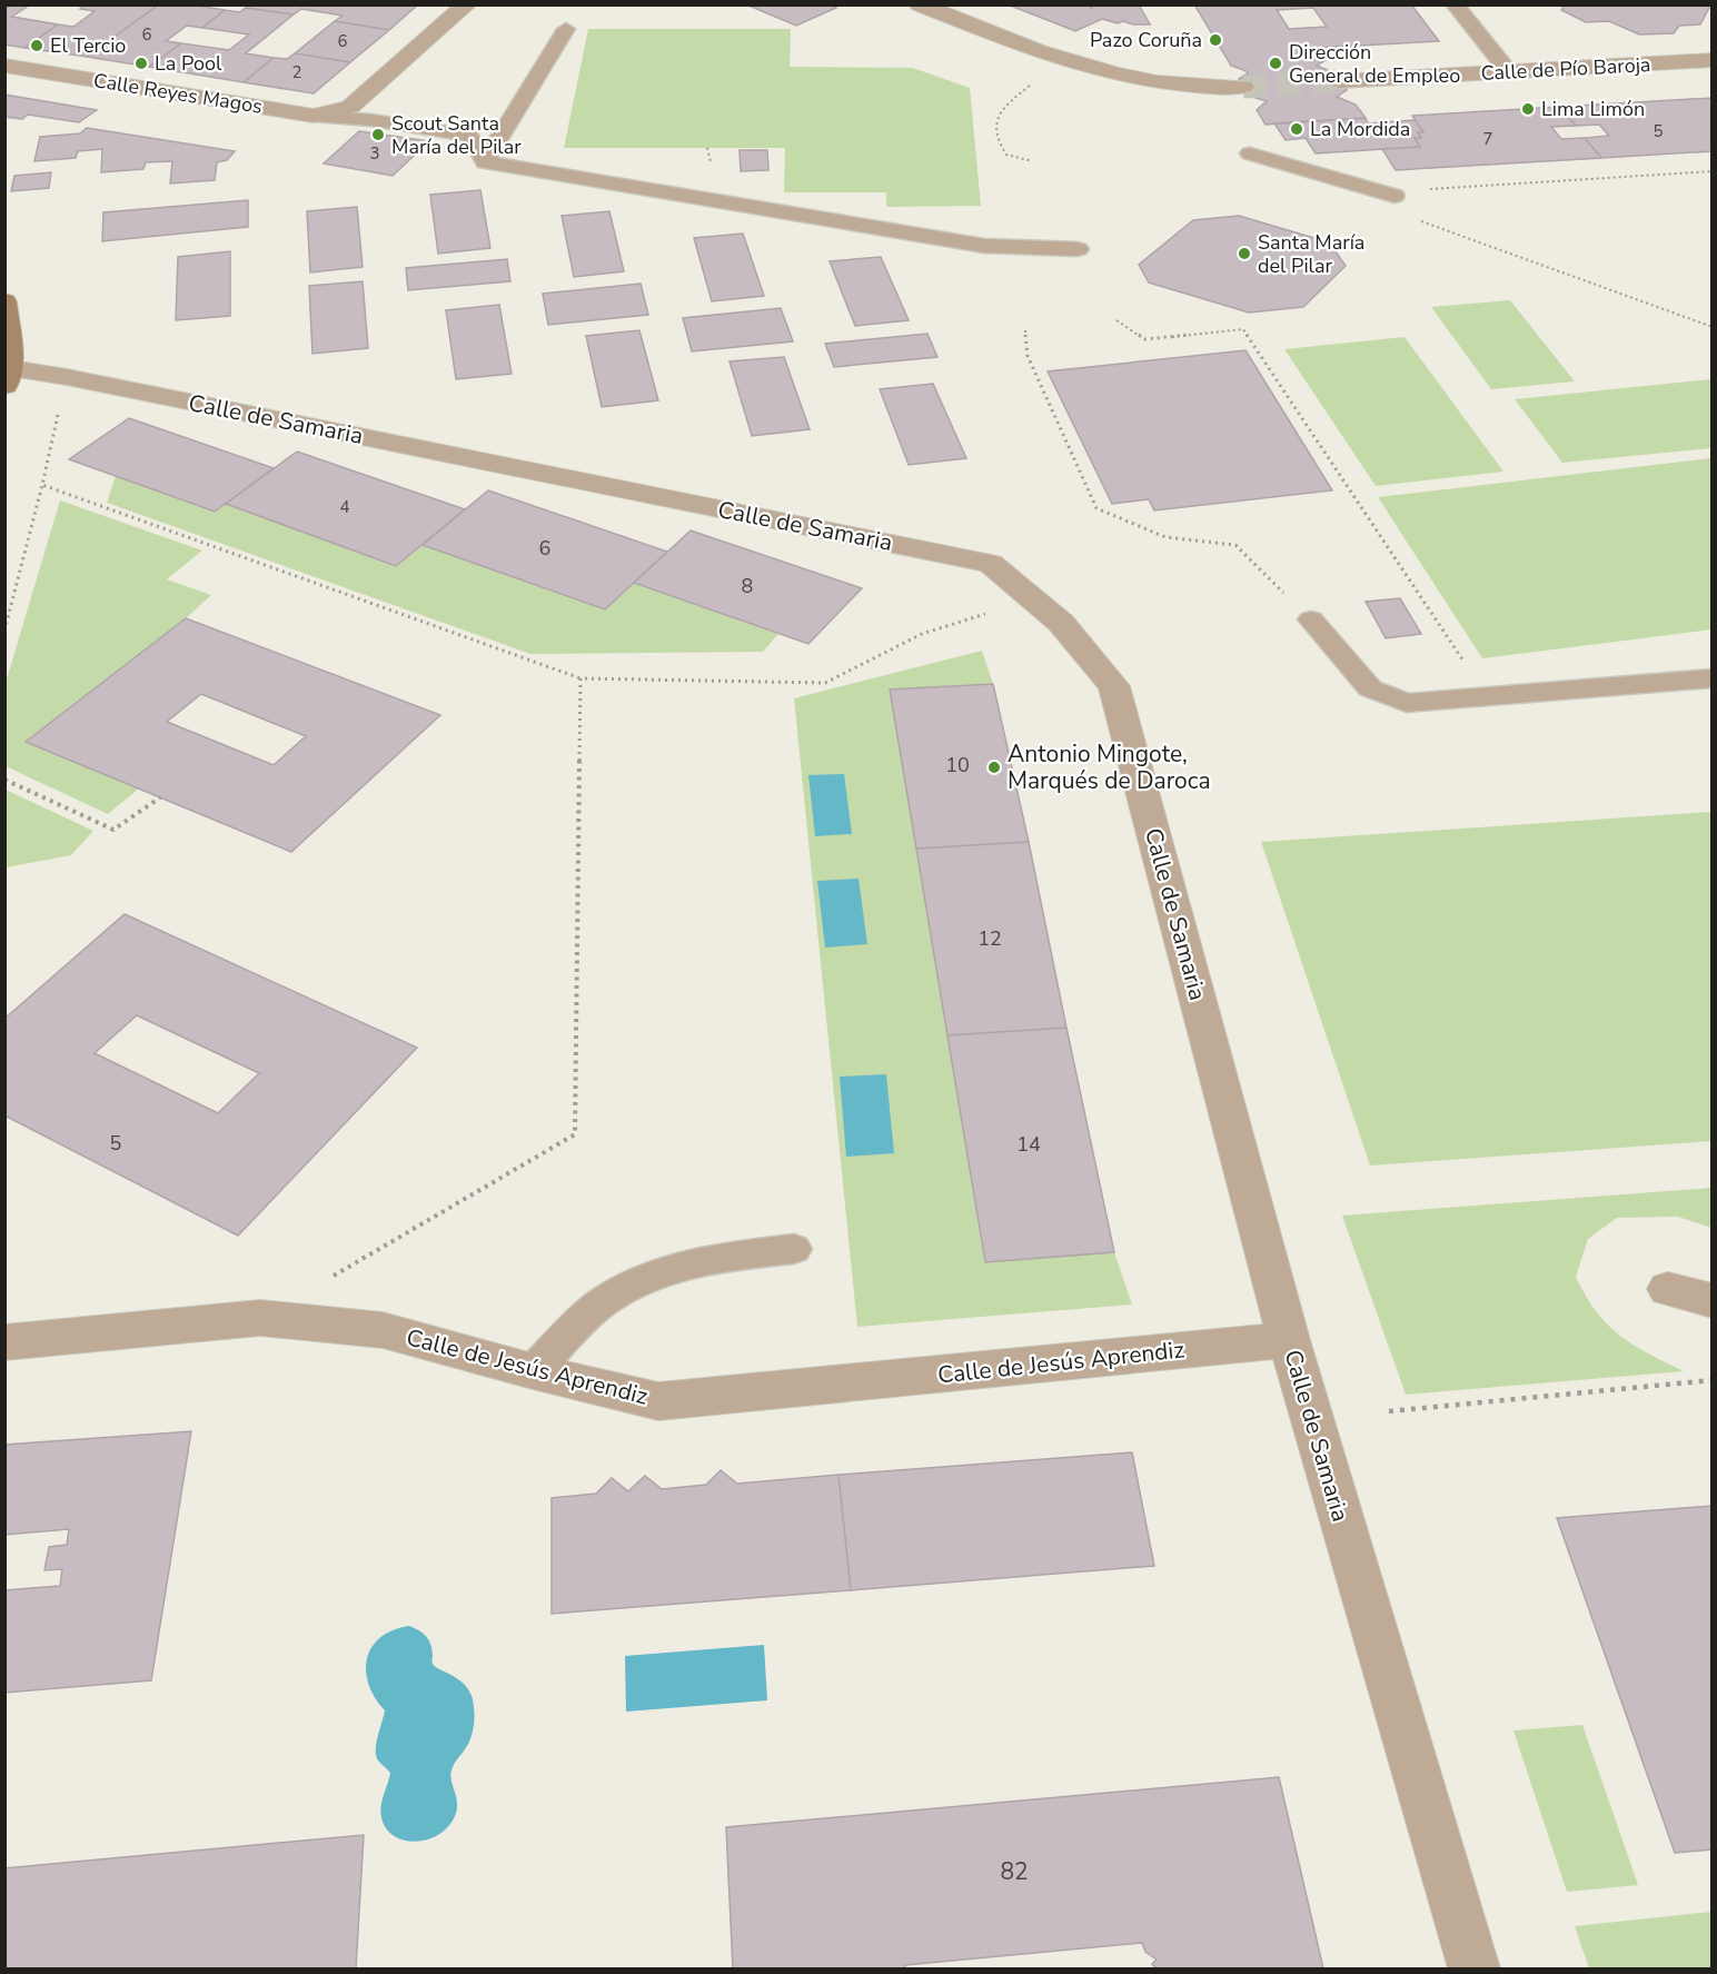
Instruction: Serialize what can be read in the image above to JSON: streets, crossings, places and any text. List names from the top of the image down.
{
  "streets": {
    "street": [
      "Calle de Pío Baroja",
      "Calle Reyes Magos",
      "Calle de Samaria",
      "Calle de Jesús Aprendiz"
    ]
  },
  "crossings": [
    ["Calle de Samaria", "Calle de Jesús Aprendiz"]
  ],
  "places": [
    "Pazo Coruña",
    "El Tercio",
    "La Pool",
    "Dirección General de Empleo",
    "Lima Limón",
    "La Mordida",
    "Scout Santa María del Pilar",
    "Santa María del Pilar",
    "Antonio Mingote, Marqués de Daroca"
  ],
  "house_numbers": [
    "6",
    "6",
    "2",
    "5",
    "7",
    "3",
    "4",
    "6",
    "8",
    "10",
    "12",
    "5",
    "14",
    "82"
  ]
}
